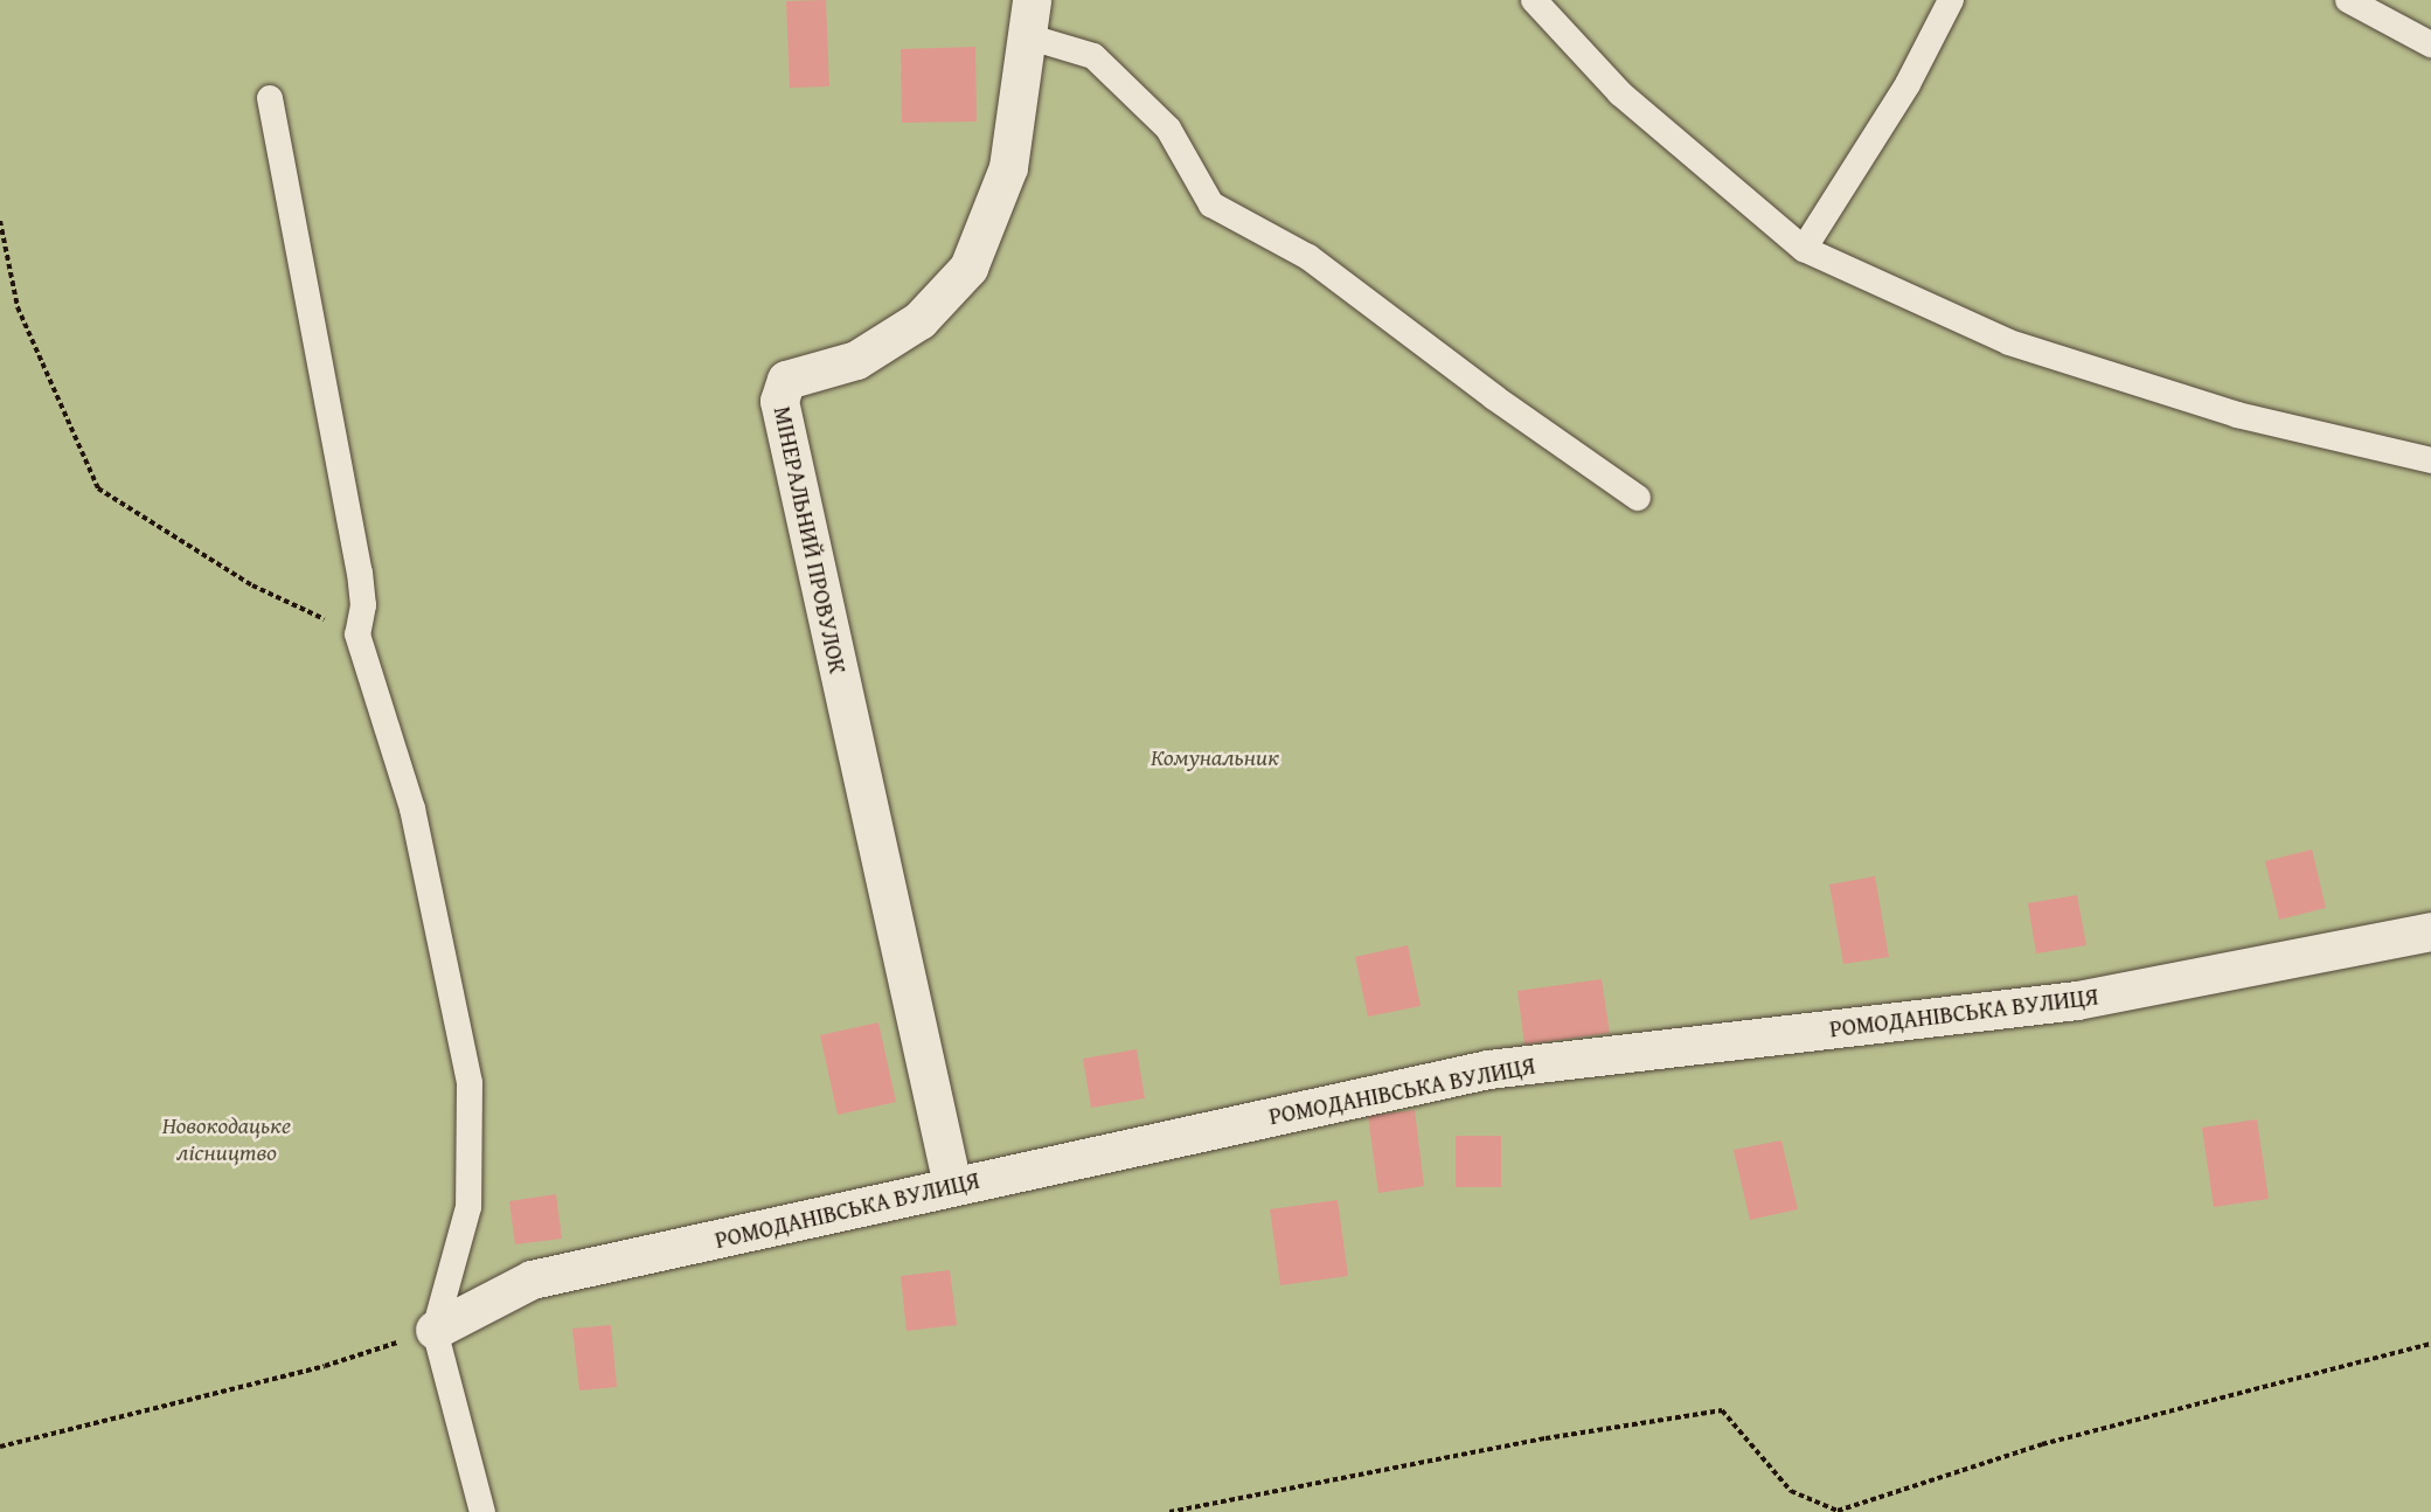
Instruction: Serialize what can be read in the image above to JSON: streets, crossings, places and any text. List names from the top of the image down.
{
  "streets": {
    "street": ["МІНЕРАЛЬНИЙ ПРОВУЛОК", "РОМОДАНІВСЬКА ВУЛИЦЯ"]
  },
  "crossings": [
    ["МІНЕРАЛЬНИЙ ПРОВУЛОК", "РОМОДАНІВСЬКА ВУЛИЦЯ"]
  ],
  "parks": ["Комунальник", "Новокодацьке лісництво"]
}
